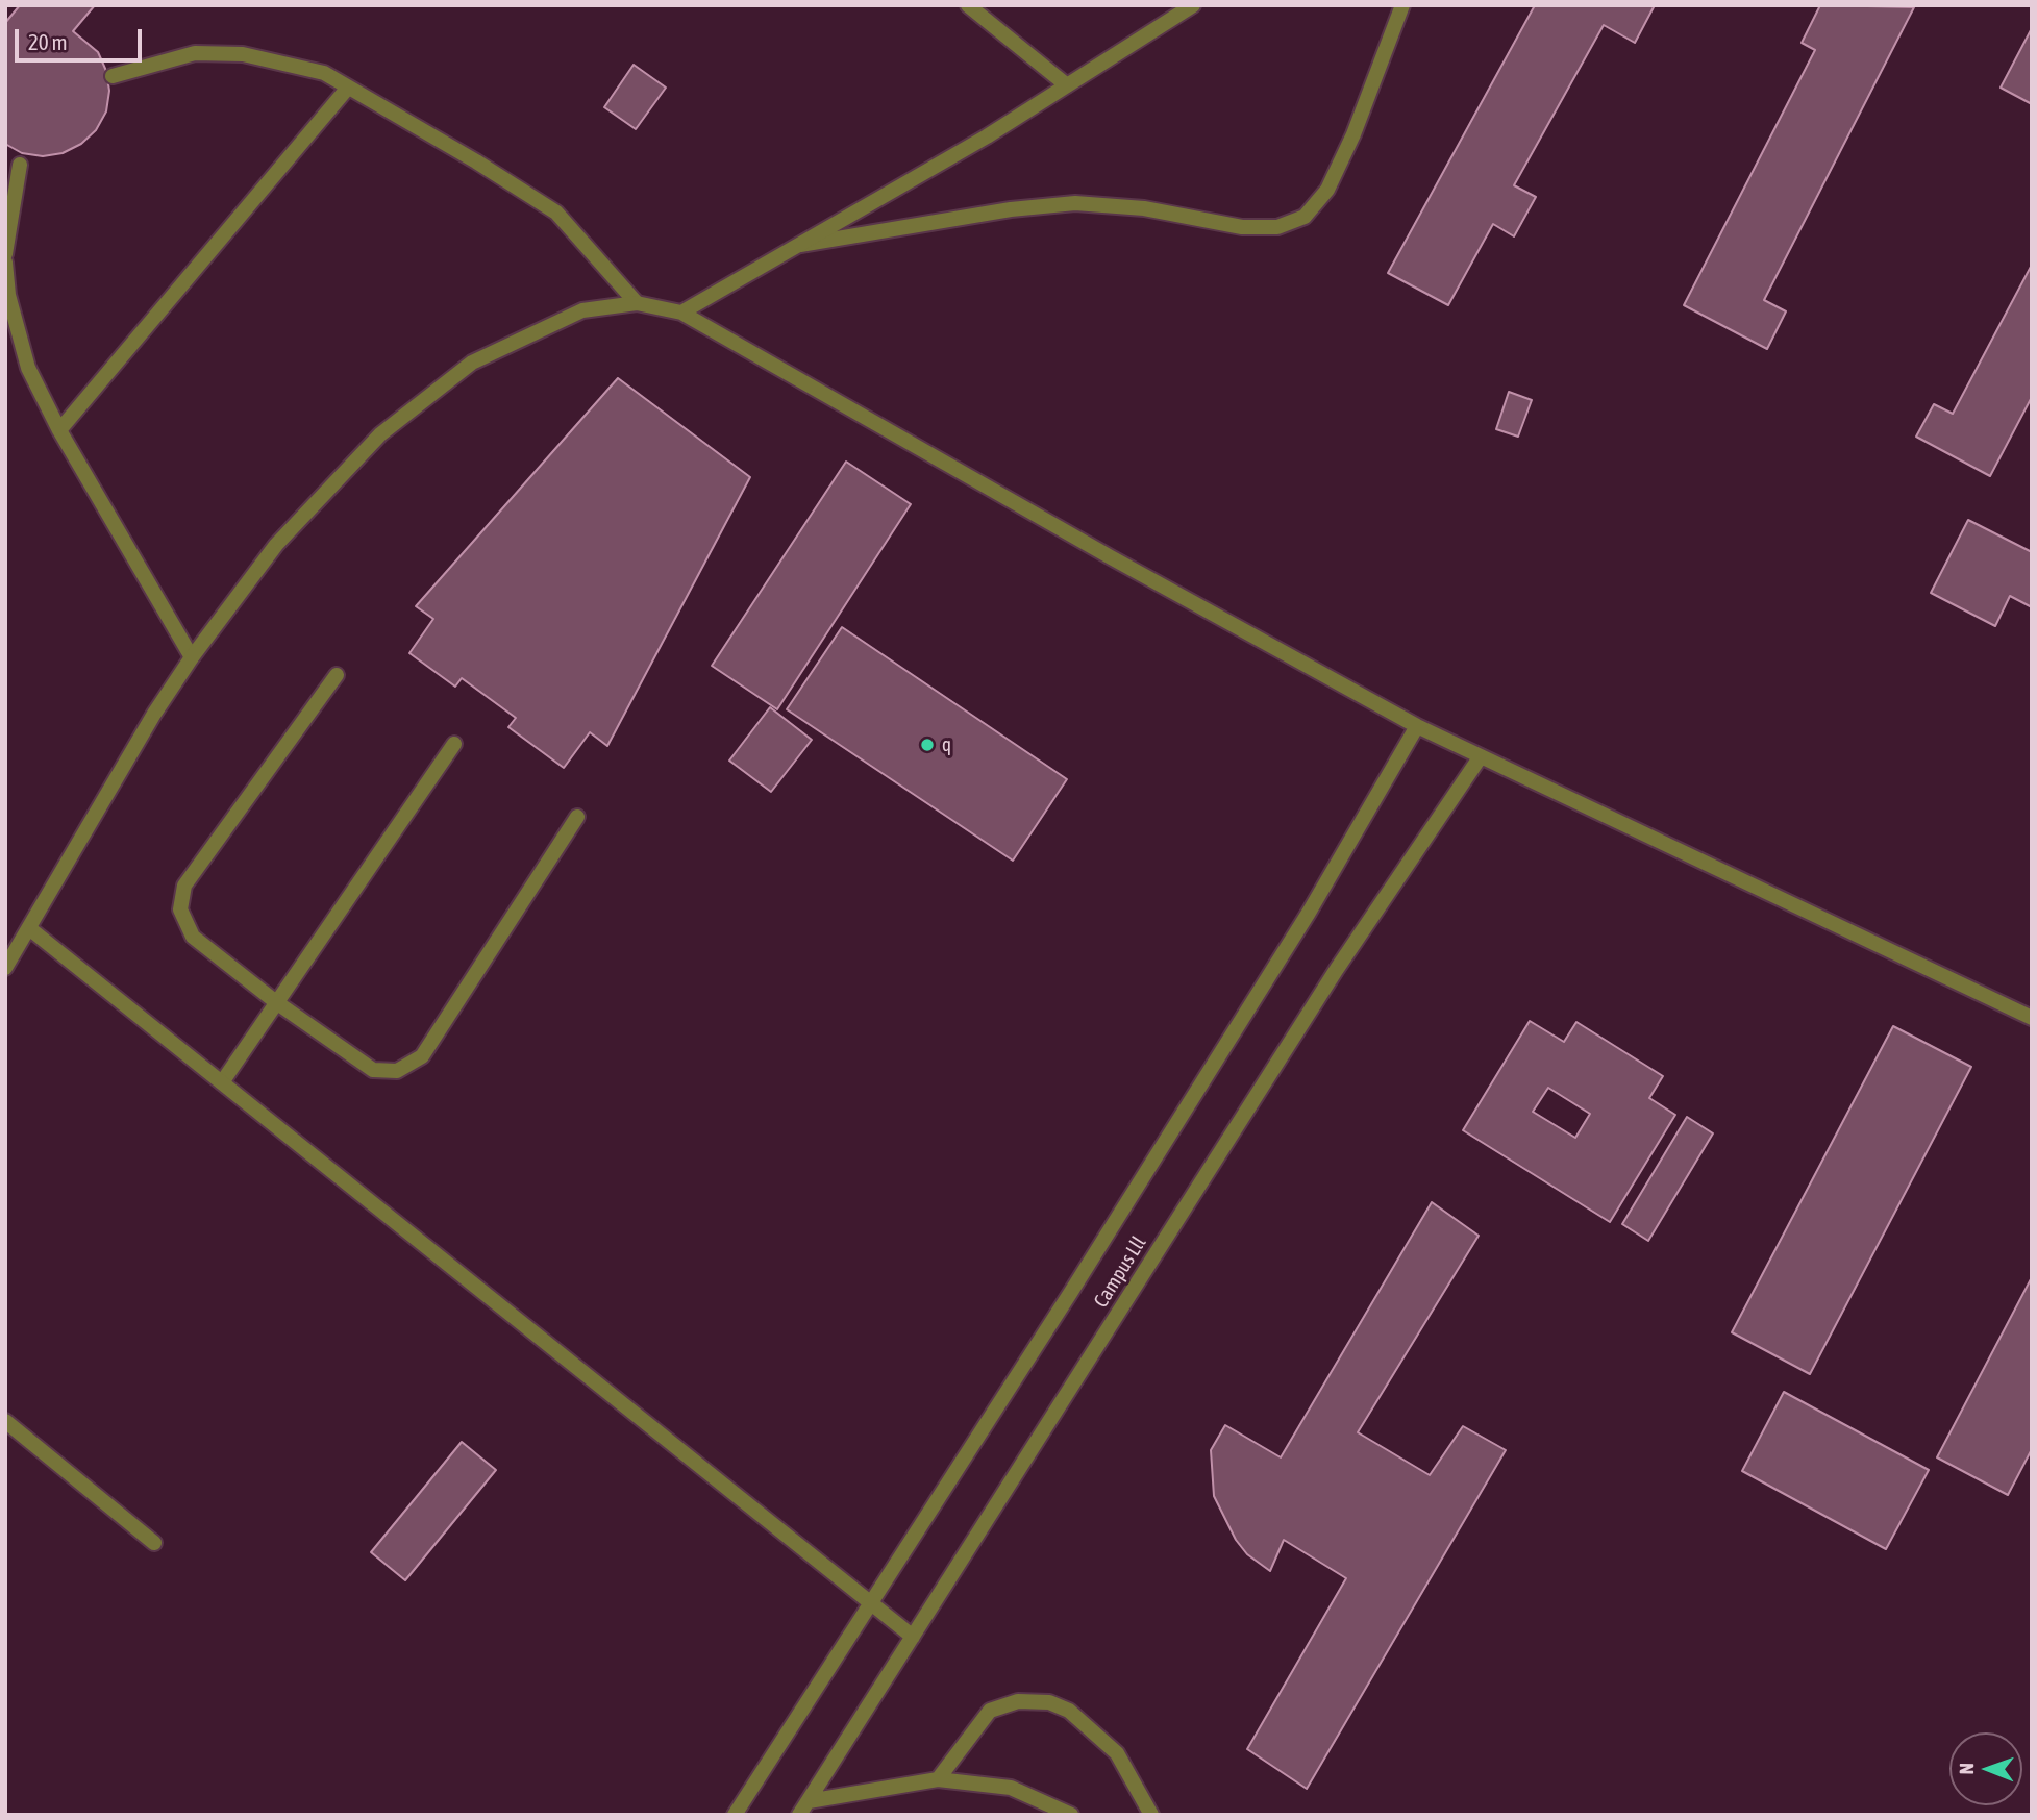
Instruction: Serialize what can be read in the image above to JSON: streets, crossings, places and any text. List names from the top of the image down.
{
  "streets": {
    "street": ["Campus Lll"]
  },
  "places": ["q"],
  "scale_bar": "20 m",
  "north": "left"
}
